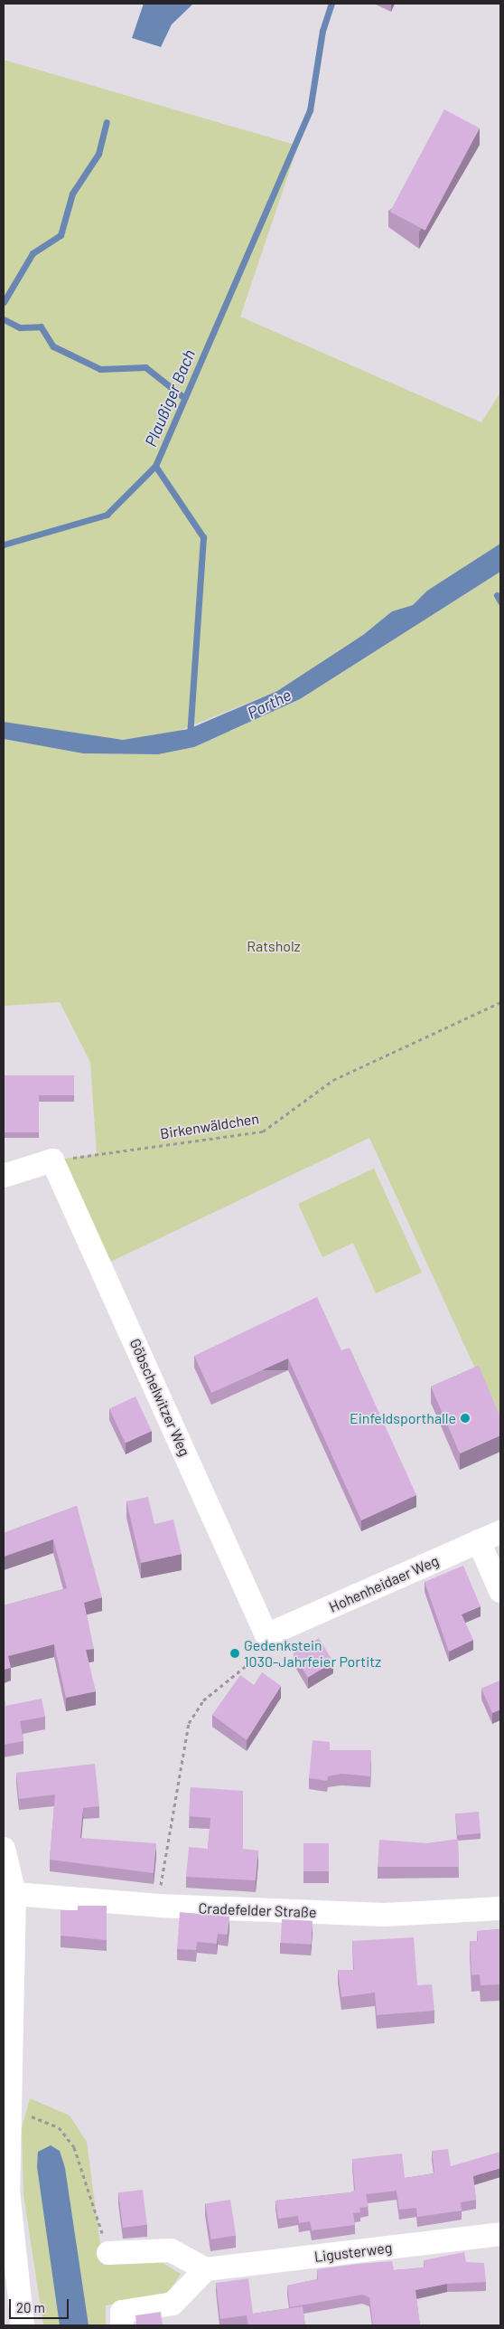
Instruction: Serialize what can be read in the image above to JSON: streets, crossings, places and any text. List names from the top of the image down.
{
  "streets": {
    "street": [
      "Göbschelwitzer Weg",
      "Hohenheidaer Weg",
      "Cradefelder Straße",
      "Ligusterweg"
    ],
    "path": ["Birkenwäldchen"]
  },
  "crossings": [
    ["Birkenwäldchen", "Göbschelwitzer Weg"],
    ["Göbschelwitzer Weg", "Hohenheidaer Weg"]
  ],
  "water": ["Plaußiger Bach", "Parthe"],
  "parks": ["Ratsholz"],
  "places": ["Einfeldsporthalle", "Gedenkstein 1030-Jahrfeier Portitz"],
  "scale_bar": "20 m"
}
